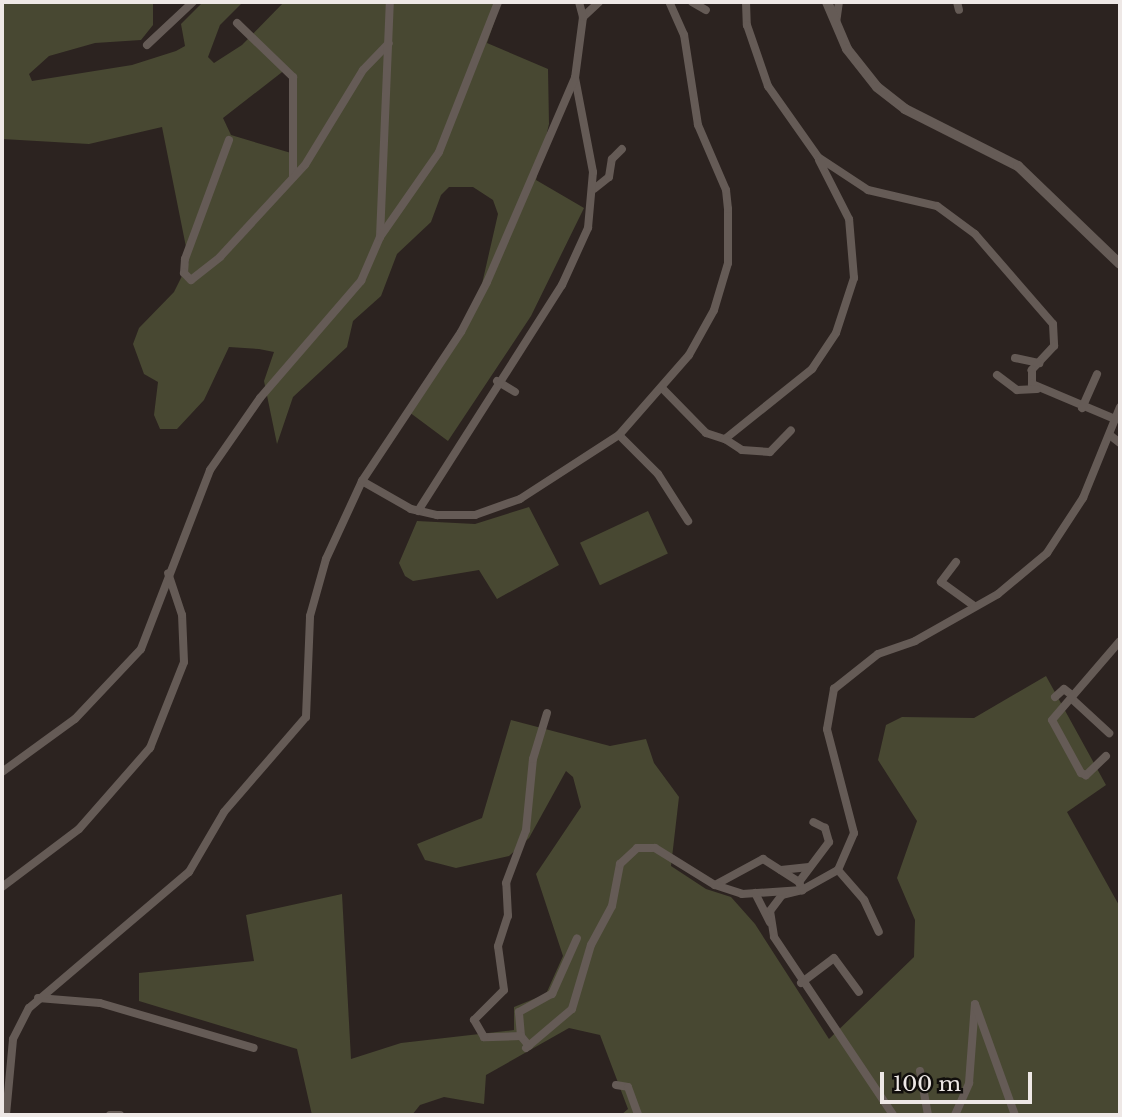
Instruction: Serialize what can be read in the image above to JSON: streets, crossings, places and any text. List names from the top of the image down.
{
  "scale_bar": "100 m"
}
